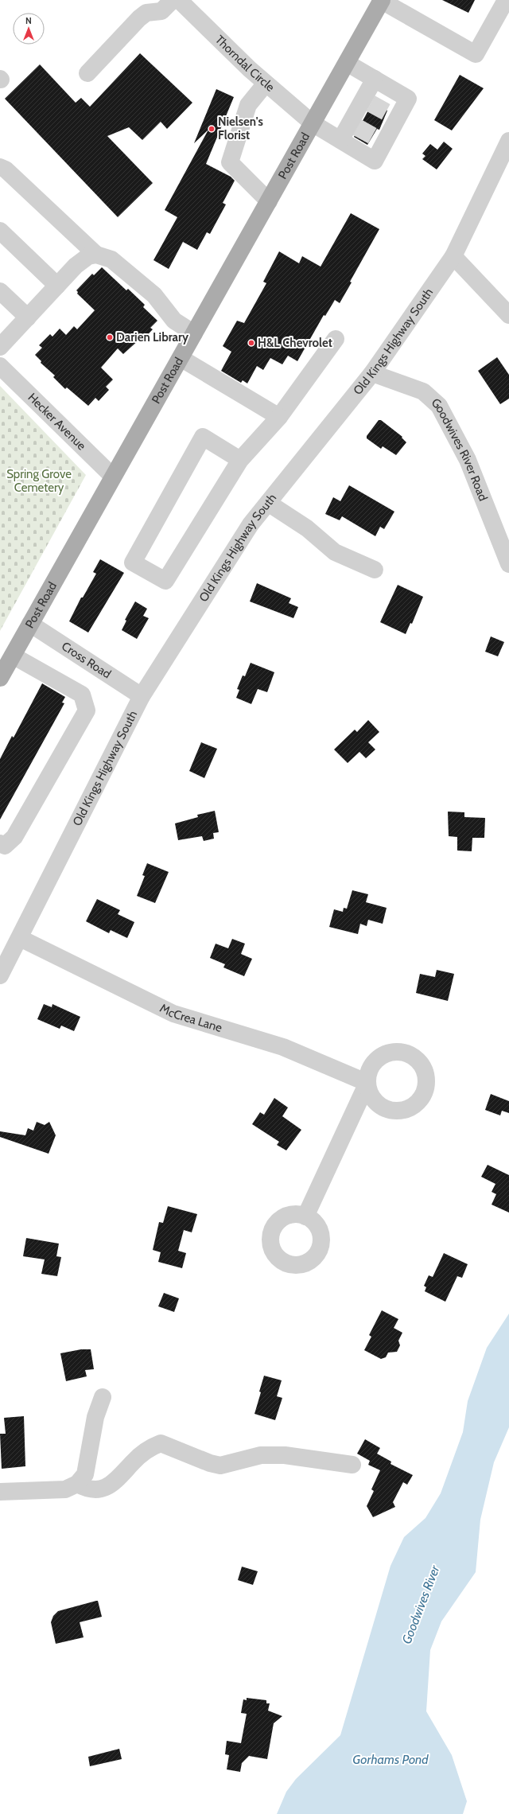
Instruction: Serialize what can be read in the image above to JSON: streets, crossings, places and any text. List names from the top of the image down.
{
  "streets": {
    "main road": ["Post Road"],
    "street": [
      "Thorndal Circle",
      "Old Kings Highway South",
      "Hecker Avenue",
      "Goodwives River Road",
      "Cross Road",
      "McCrea Lane"
    ]
  },
  "crossings": [
    ["Thorndal Circle", "Post Road"],
    ["Post Road", "Hecker Avenue"],
    ["Post Road", "Cross Road"],
    ["Old Kings Highway South", "Goodwives River Road"],
    ["Old Kings Highway South", "Cross Road"],
    ["Old Kings Highway South", "McCrea Lane"]
  ],
  "water": ["Goodwives River", "Gorhams Pond"],
  "parks": ["Spring Grove Cemetery"],
  "places": ["Nielsen's Florist", "Darien Library", "H&L Chevrolet"],
  "north": "top"
}
